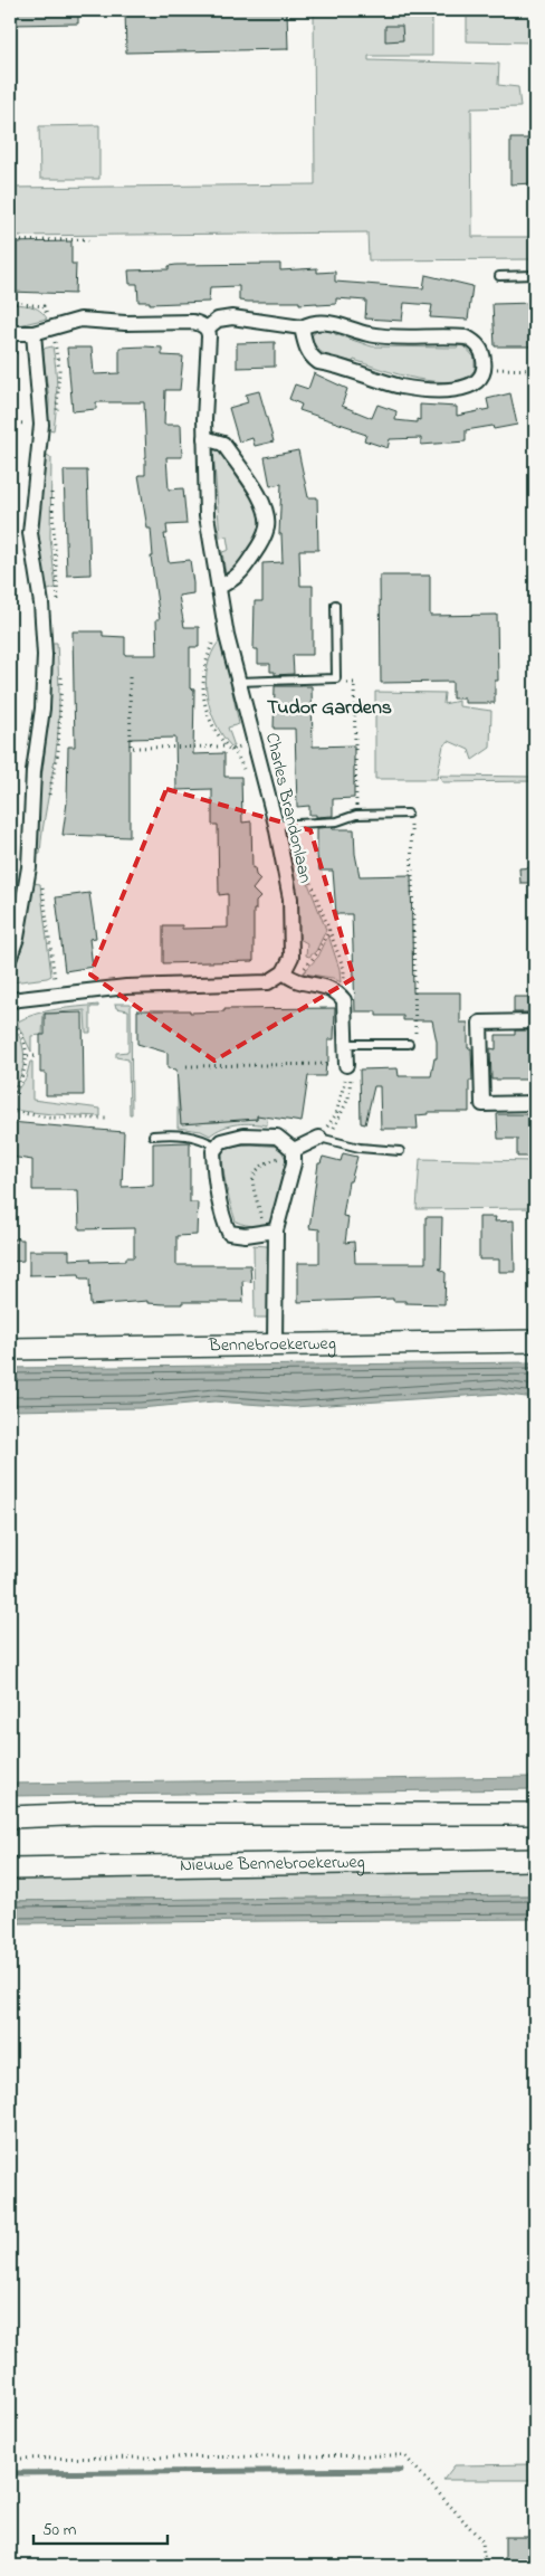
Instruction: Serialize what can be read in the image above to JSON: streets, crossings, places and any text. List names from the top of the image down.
{
  "streets": {
    "main road": ["Bennebroekerweg", "Nieuwe Bennebroekerweg"],
    "street": ["Charles Brandonlaan"]
  },
  "districts": ["Tudor Gardens"],
  "scale_bar": "50 m"
}
